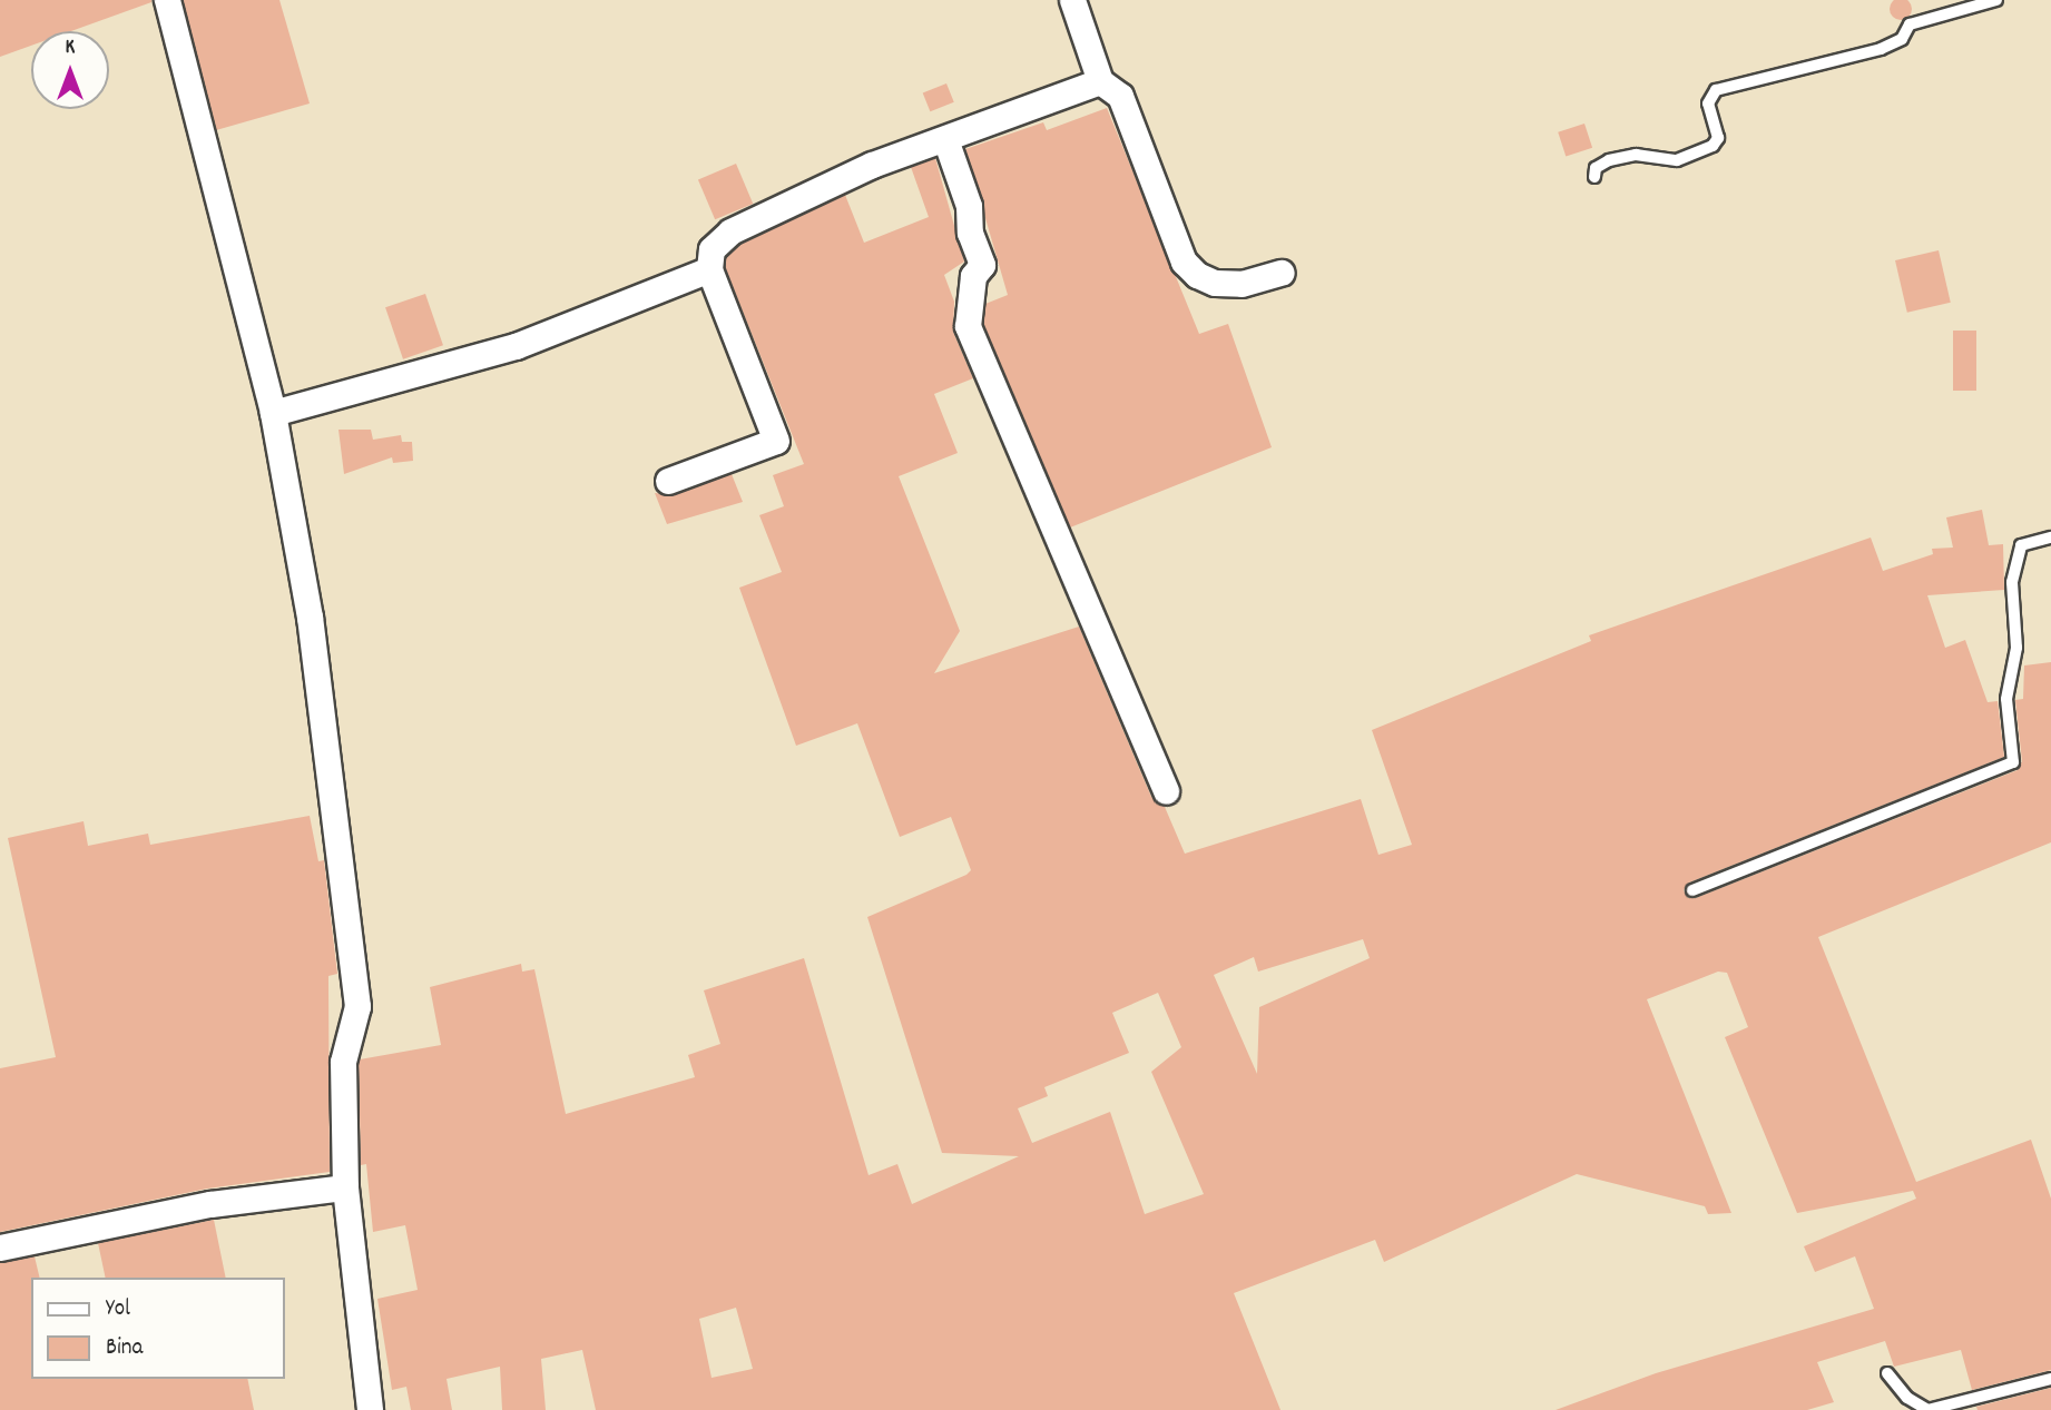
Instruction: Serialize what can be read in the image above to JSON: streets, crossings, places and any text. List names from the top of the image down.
{
  "legend": ["Yol", "Bina"],
  "north": "top"
}
